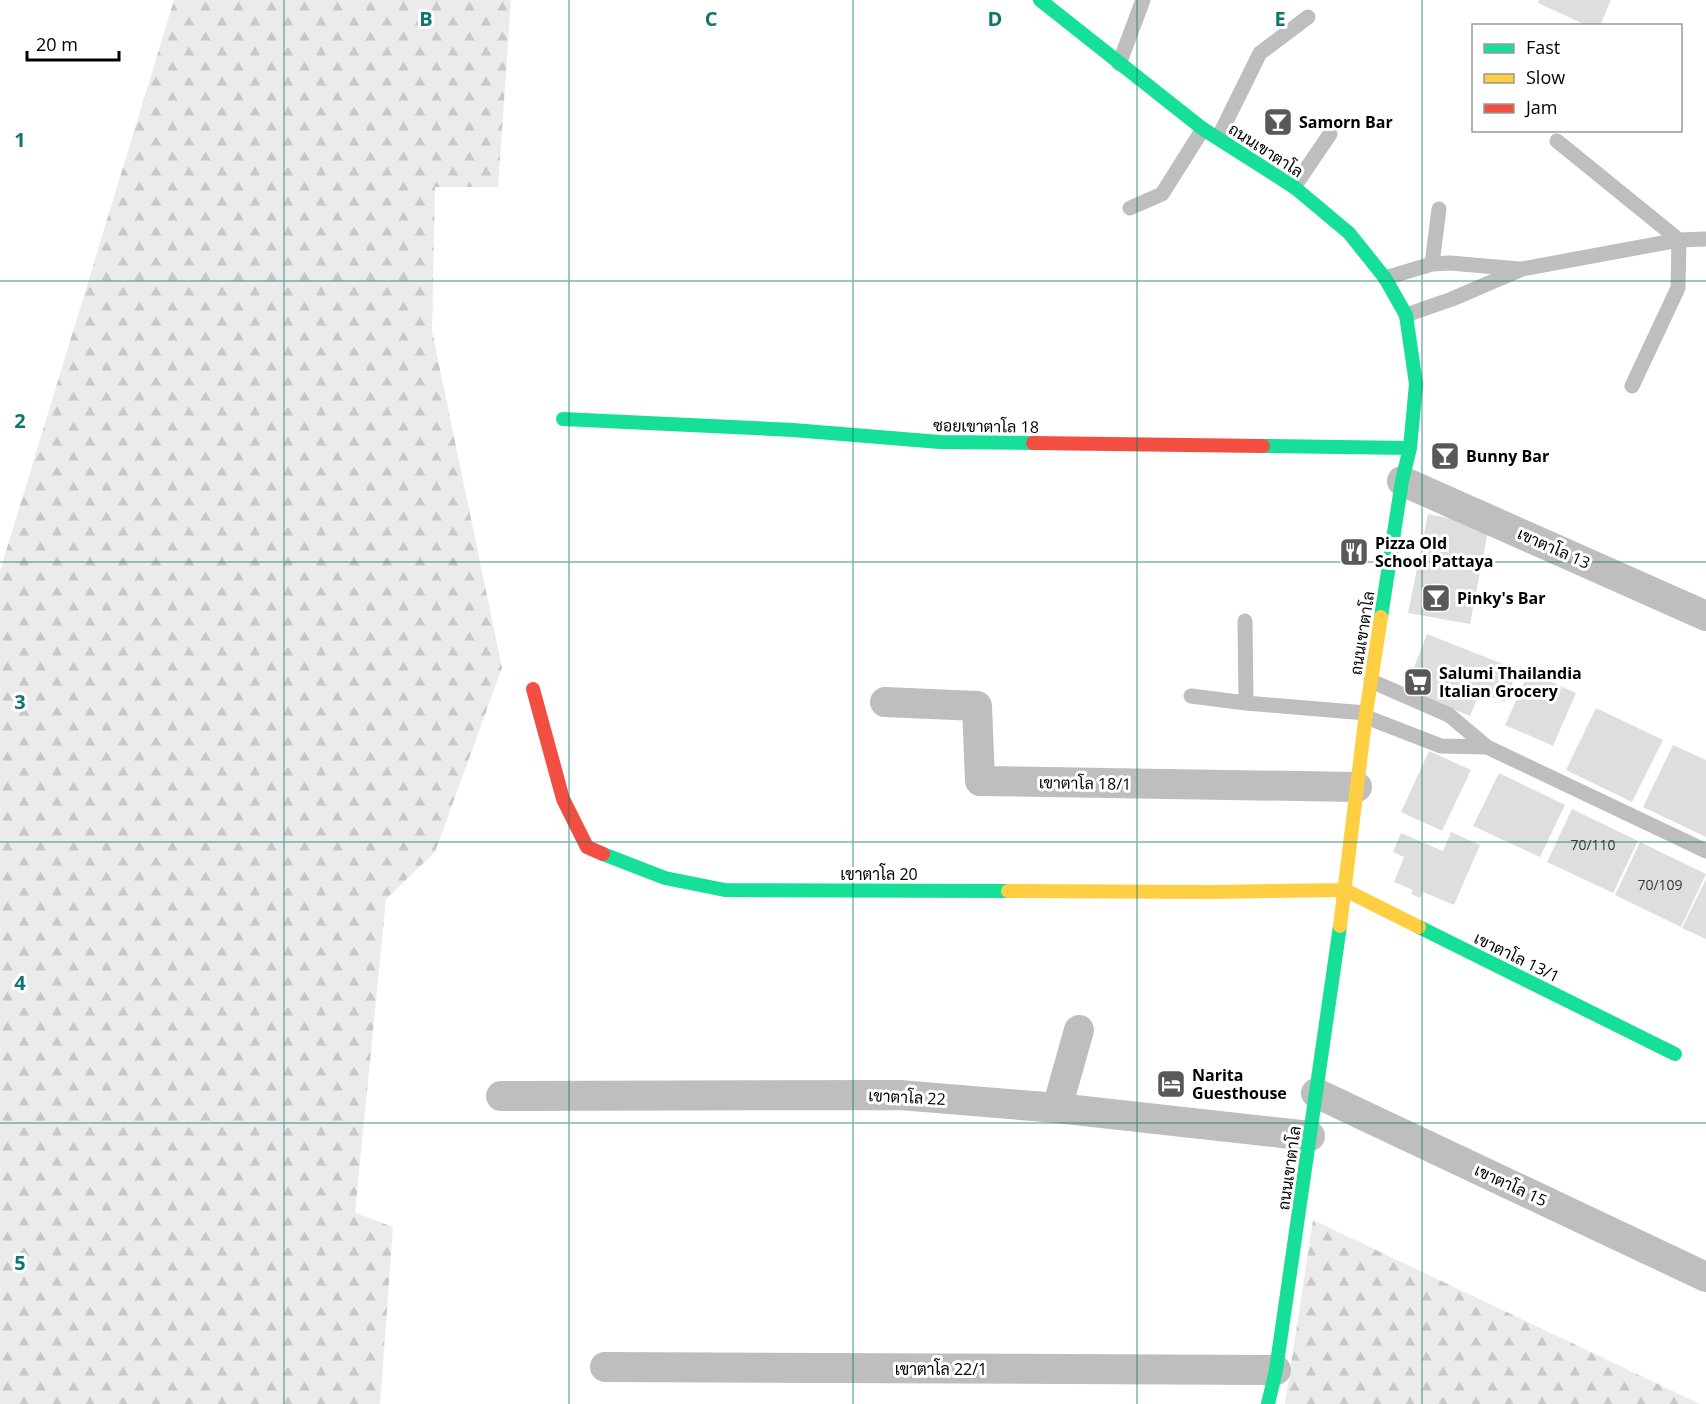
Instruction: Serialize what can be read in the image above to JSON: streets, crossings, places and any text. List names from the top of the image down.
{
  "streets": {
    "street": [
      "ถนนเขาตาโล",
      "ซอยเขาตาโล 18",
      "เขาตาโล 13",
      "เขาตาโล 18/1",
      "เขาตาโล 20",
      "เขาตาโล 13/1",
      "เขาตาโล 22",
      "เขาตาโล 15",
      "เขาตาโล 22/1"
    ]
  },
  "crossings": [
    ["ถนนเขาตาโล", "ซอยเขาตาโล 18"],
    ["ถนนเขาตาโล", "เขาตาโล 13"],
    ["ถนนเขาตาโล", "เขาตาโล 18/1"],
    ["ถนนเขาตาโล", "เขาตาโล 20"],
    ["ถนนเขาตาโล", "เขาตาโล 13/1"],
    ["ถนนเขาตาโล", "เขาตาโล 22"],
    ["ถนนเขาตาโล", "เขาตาโล 15"],
    ["ถนนเขาตาโล", "เขาตาโล 22/1"],
    ["เขาตาโล 20", "เขาตาโล 13/1"]
  ],
  "places": {
    "bar": ["Samorn Bar", "Bunny Bar", "Pinky's Bar"],
    "restaurant": ["Pizza Old School Pattaya"],
    "supermarket": ["Salumi Thailandia Italian Grocery"],
    "hotel": ["Narita Guesthouse"]
  },
  "house_numbers": ["70/110", "70/109"],
  "legend": ["Fast", "Slow", "Jam"],
  "scale_bar": "20 m",
  "grid": {
    "columns": [
      "B",
      "C",
      "D",
      "E"
    ],
    "rows": [
      "1",
      "2",
      "3",
      "4",
      "5"
    ]
  }
}
